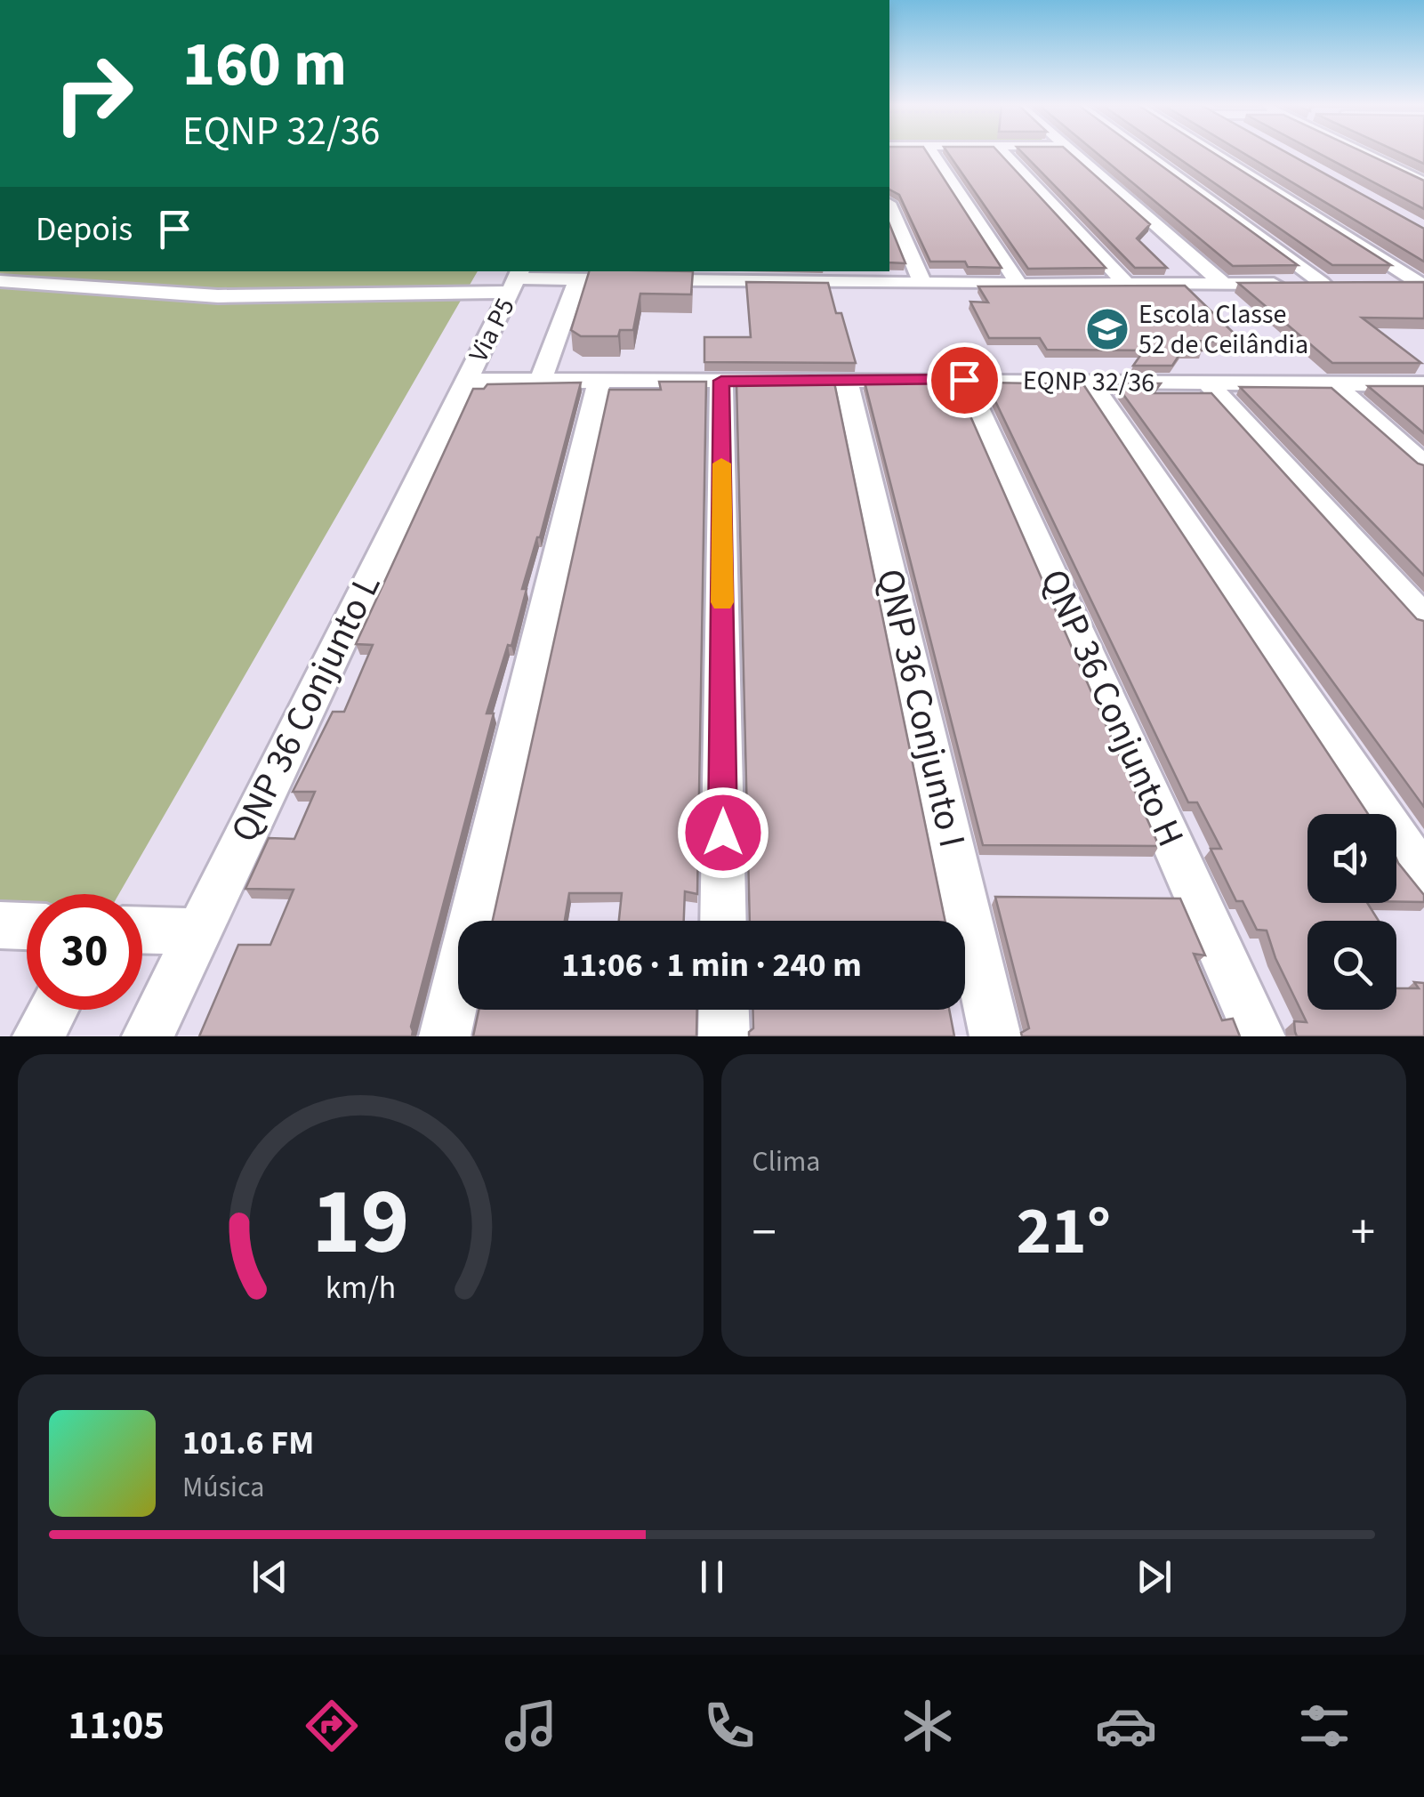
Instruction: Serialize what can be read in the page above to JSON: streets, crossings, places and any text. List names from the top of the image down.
{
  "streets": {
    "street": [
      "Via P5",
      "EQNP 32/36",
      "QNP 36 Conjunto L",
      "QNP 36 Conjunto I",
      "QNP 36 Conjunto H"
    ]
  },
  "crossings": [
    ["Via P5", "EQNP 32/36"],
    ["Via P5", "QNP 36 Conjunto L"],
    ["EQNP 32/36", "QNP 36 Conjunto L"],
    ["EQNP 32/36", "QNP 36 Conjunto I"],
    ["EQNP 32/36", "QNP 36 Conjunto H"]
  ],
  "places": {
    "school or university": ["Escola Classe 52 de Ceilândia"]
  },
  "page": {
    "turn": ["160 m", "EQNP 32/36"],
    "then": "Depois",
    "limit": "30",
    "trip": "11:06 · 1 min · 240 m",
    "tile": "Clima",
    "heat": ["−", "21°", "+"],
    "song": ["101.6 FM", "Música"],
    "tabs": "11:05",
    "gauge": ["19", "km/h"]
  }
}
